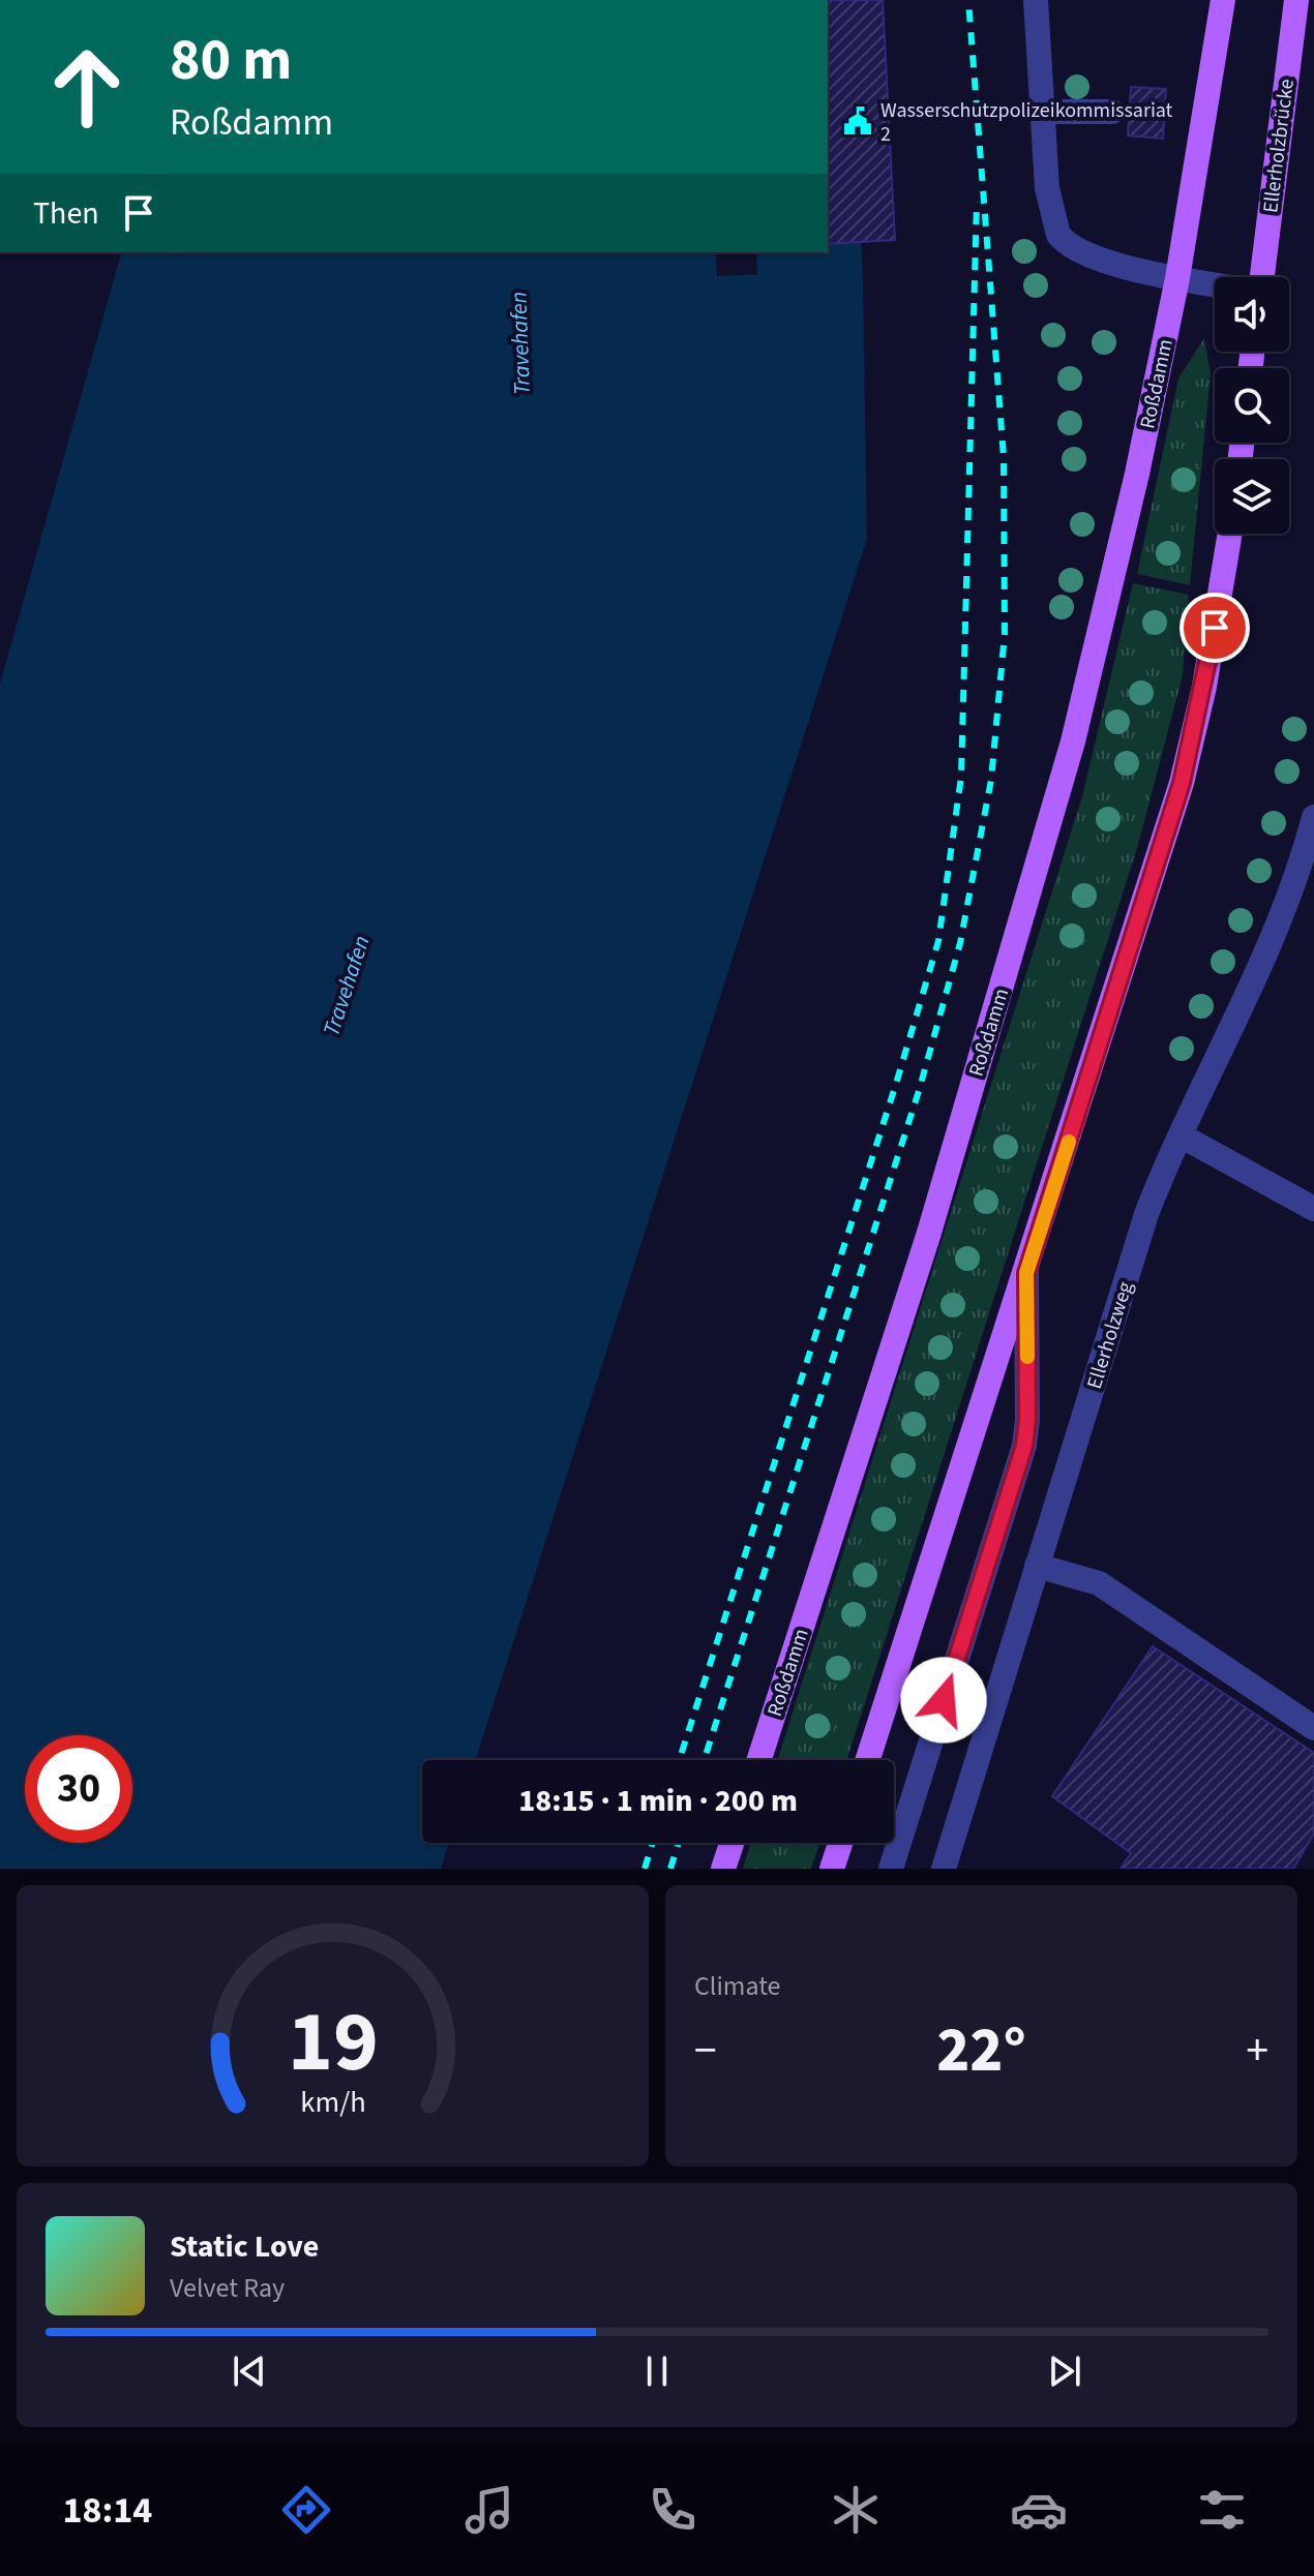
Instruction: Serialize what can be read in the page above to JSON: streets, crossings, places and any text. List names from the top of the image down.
{
  "streets": {
    "main road": ["Ellerholzbrücke", "Roßdamm"],
    "street": ["Ellerholzweg"]
  },
  "water": ["Travehafen"],
  "places": {
    "public building": ["Wasserschutzpolizeikommissariat 2"]
  },
  "page": {
    "turn": ["80 m", "Roßdamm"],
    "then": "Then",
    "limit": "30",
    "trip": "18:15 · 1 min · 200 m",
    "tile": "Climate",
    "heat": ["−", "22°", "+"],
    "song": ["Static Love", "Velvet Ray"],
    "tabs": "18:14",
    "gauge": ["19", "km/h"]
  }
}
